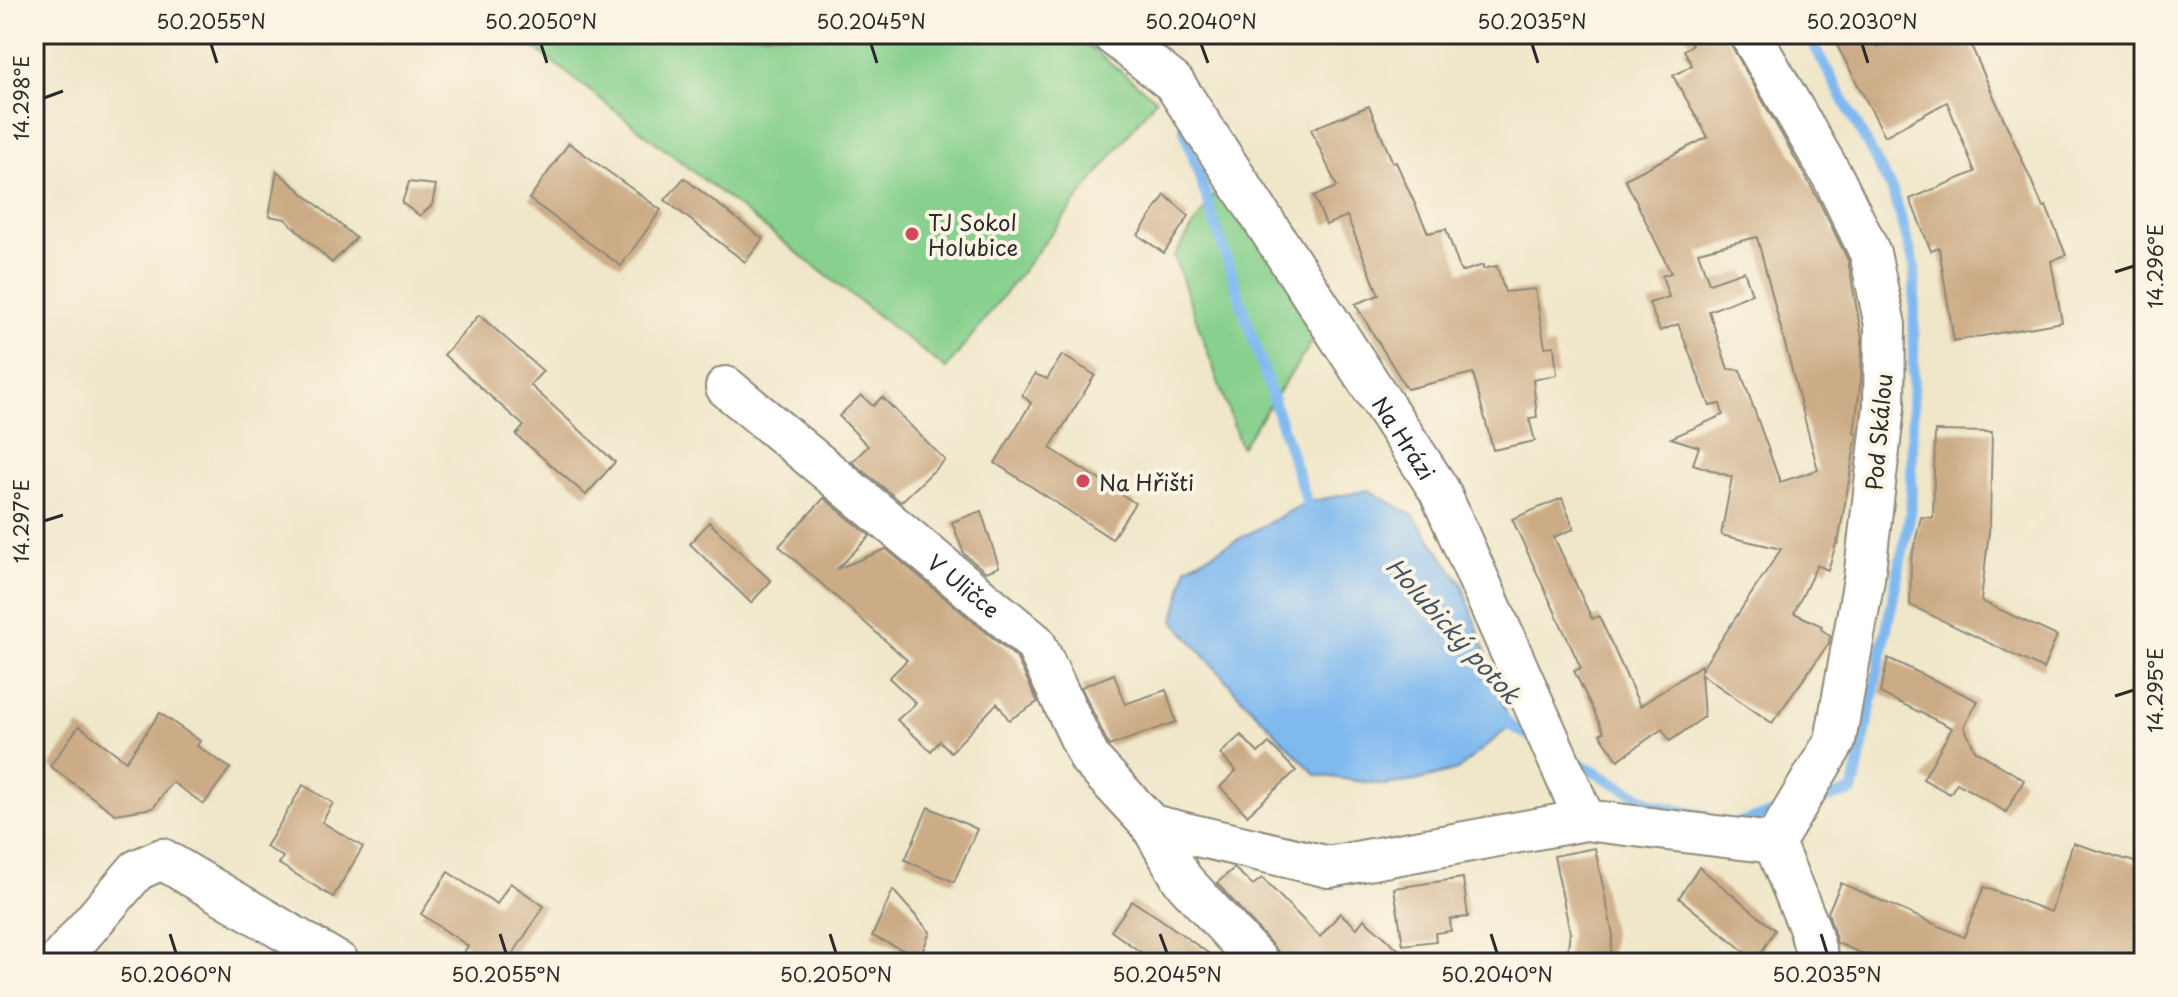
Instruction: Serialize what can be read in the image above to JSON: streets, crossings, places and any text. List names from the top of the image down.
{
  "streets": {
    "street": ["Pod Skálou", "Na Hrázi", "V Uličce"]
  },
  "water": ["Holubický potok"],
  "places": ["TJ Sokol Holubice", "Na Hřišti"],
  "coordinates": [
    "50.2055°N",
    "50.2050°N",
    "50.2045°N",
    "50.2040°N",
    "50.2035°N",
    "50.2030°N",
    "14.298°E",
    "14.296°E",
    "14.297°E",
    "14.295°E",
    "50.2060°N"
  ]
}
